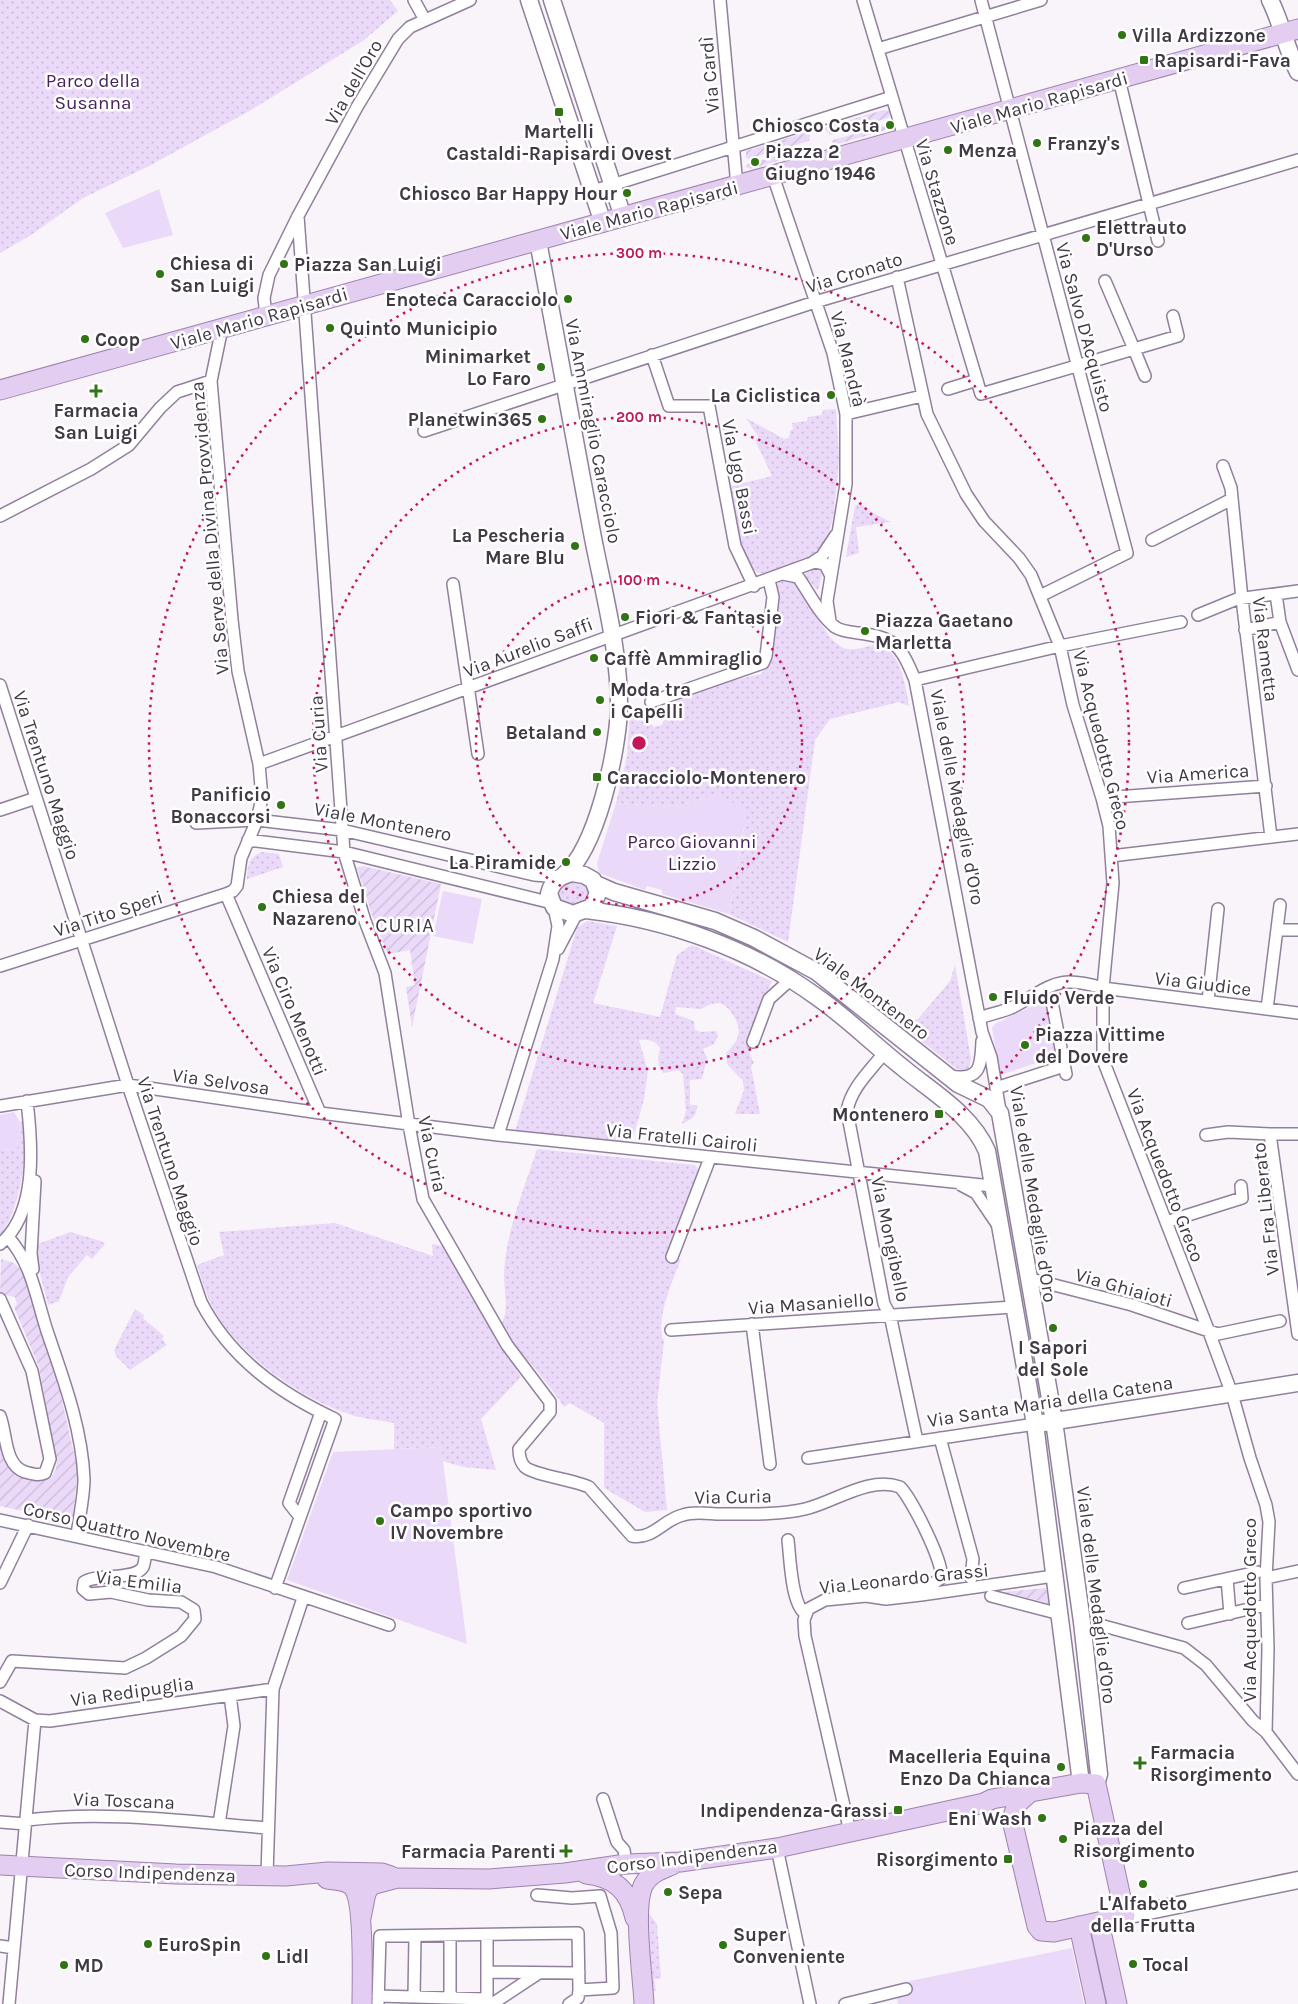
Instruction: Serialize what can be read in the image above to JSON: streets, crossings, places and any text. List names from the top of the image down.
{
  "streets": {
    "main road": [
      "Viale Mario Rapisardi",
      "Via Ammiraglio Caracciolo",
      "Viale delle Medaglie d'Oro",
      "Viale Montenero",
      "Via Santa Maria della Catena",
      "Corso Indipendenza"
    ],
    "street": [
      "Via Cardì",
      "Via dell'Oro",
      "Via Stazzone",
      "Via Cronato",
      "Via Salvo D'Acquisto",
      "Via Mandrà",
      "Via Ugo Bassi",
      "Via Serve della Divina Provvidenza",
      "Via Aurelio Saffi",
      "Via Rametta",
      "Via Curia",
      "Via Acquedotto Greco",
      "Via America",
      "Via Trentuno Maggio",
      "Via Tito Speri",
      "Via Giudice",
      "Via Ciro Menotti",
      "Via Selvosa",
      "Via Fratelli Cairoli",
      "Via Fra Liberato",
      "Via Mongibello",
      "Via Ghiaioti",
      "Via Masaniello",
      "Corso Quattro Novembre",
      "Via Leonardo Grassi",
      "Via Emilia",
      "Via Redipuglia",
      "Via Toscana"
    ]
  },
  "crossings": [
    ["Via Cardì", "Viale Mario Rapisardi"],
    ["Via dell'Oro", "Viale Mario Rapisardi"],
    ["Via dell'Oro", "Via Curia"],
    ["Viale Mario Rapisardi", "Via Stazzone"],
    ["Viale Mario Rapisardi", "Via Salvo D'Acquisto"],
    ["Viale Mario Rapisardi", "Via Mandrà"],
    ["Viale Mario Rapisardi", "Via Ammiraglio Caracciolo"],
    ["Viale Mario Rapisardi", "Via Serve della Divina Provvidenza"],
    ["Viale Mario Rapisardi", "Via Curia"],
    ["Via Stazzone", "Via Cronato"],
    ["Via Stazzone", "Via Salvo D'Acquisto"],
    ["Via Cronato", "Via Salvo D'Acquisto"],
    ["Via Cronato", "Via Mandrà"],
    ["Via Cronato", "Via Ammiraglio Caracciolo"],
    ["Via Cronato", "Via Ugo Bassi"],
    ["Via Cronato", "Via Acquedotto Greco"],
    ["Via Salvo D'Acquisto", "Via Acquedotto Greco"],
    ["Via Mandrà", "Via Aurelio Saffi"],
    ["Via Ammiraglio Caracciolo", "Via Aurelio Saffi"],
    ["Via Ammiraglio Caracciolo", "Viale Montenero"],
    ["Via Ugo Bassi", "Via Aurelio Saffi"],
    ["Via Serve della Divina Provvidenza", "Via Aurelio Saffi"],
    ["Via Serve della Divina Provvidenza", "Viale Montenero"],
    ["Via Serve della Divina Provvidenza", "Via Tito Speri"],
    ["Via Serve della Divina Provvidenza", "Via Ciro Menotti"],
    ["Via Aurelio Saffi", "Via Curia"],
    ["Via Rametta", "Via America"],
    ["Via Curia", "Viale Montenero"],
    ["Via Curia", "Via Selvosa"],
    ["Via Curia", "Via Fratelli Cairoli"],
    ["Via Curia", "Via Leonardo Grassi"],
    ["Via Acquedotto Greco", "Via America"],
    ["Via Acquedotto Greco", "Via Giudice"],
    ["Via Acquedotto Greco", "Via Ghiaioti"],
    ["Via Acquedotto Greco", "Via Santa Maria della Catena"],
    ["Via Trentuno Maggio", "Via Tito Speri"],
    ["Via Trentuno Maggio", "Via Selvosa"],
    ["Via Trentuno Maggio", "Corso Quattro Novembre"],
    ["Viale delle Medaglie d'Oro", "Viale Montenero"],
    ["Viale delle Medaglie d'Oro", "Via Giudice"],
    ["Viale delle Medaglie d'Oro", "Via Fratelli Cairoli"],
    ["Viale delle Medaglie d'Oro", "Via Ghiaioti"],
    ["Viale delle Medaglie d'Oro", "Via Masaniello"],
    ["Viale delle Medaglie d'Oro", "Via Santa Maria della Catena"],
    ["Viale delle Medaglie d'Oro", "Via Leonardo Grassi"],
    ["Viale delle Medaglie d'Oro", "Corso Indipendenza"],
    ["Viale Montenero", "Via Mongibello"],
    ["Via Tito Speri", "Via Ciro Menotti"],
    ["Via Ciro Menotti", "Via Selvosa"],
    ["Via Selvosa", "Via Fratelli Cairoli"],
    ["Via Fratelli Cairoli", "Via Mongibello"],
    ["Via Mongibello", "Via Masaniello"],
    ["Via Mongibello", "Via Santa Maria della Catena"],
    ["Corso Quattro Novembre", "Via Emilia"],
    ["Via Leonardo Grassi", "Corso Indipendenza"]
  ],
  "districts": ["CURIA"],
  "parks": ["Parco della Susanna", "Parco Giovanni Lizzio"],
  "places": {
    "other": [
      "Villa Ardizzone",
      "Chiosco Costa",
      "Franzy's",
      "Menza",
      "Piazza 2 Giugno 1946",
      "Chiosco Bar Happy Hour",
      "Elettrauto D'Urso",
      "Piazza San Luigi",
      "Chiesa di San Luigi",
      "Enoteca Caracciolo",
      "Quinto Municipio",
      "Coop",
      "Minimarket Lo Faro",
      "La Ciclistica",
      "Planetwin365",
      "La Pescheria Mare Blu",
      "Fiori & Fantasie",
      "Piazza Gaetano Marletta",
      "Caffè Ammiraglio",
      "Moda tra i Capelli",
      "Betaland",
      "Panificio Bonaccorsi",
      "La Piramide",
      "Chiesa del Nazareno",
      "Fluido Verde",
      "Piazza Vittime del Dovere",
      "I Sapori del Sole",
      "Campo sportivo IV Novembre",
      "Macelleria Equina Enzo Da Chianca",
      "Eni Wash",
      "Piazza del Risorgimento",
      "L'Alfabeto della Frutta",
      "Sepa",
      "EuroSpin",
      "Super Conveniente",
      "Lidl",
      "Tocal",
      "MD"
    ],
    "transit": [
      "Rapisardi-Fava",
      "Martelli Castaldi-Rapisardi Ovest",
      "Caracciolo-Montenero",
      "Montenero",
      "Indipendenza-Grassi",
      "Risorgimento"
    ],
    "health": ["Farmacia San Luigi", "Farmacia Risorgimento", "Farmacia Parenti"]
  },
  "rings": ["300 m", "200 m", "100 m"]
}
